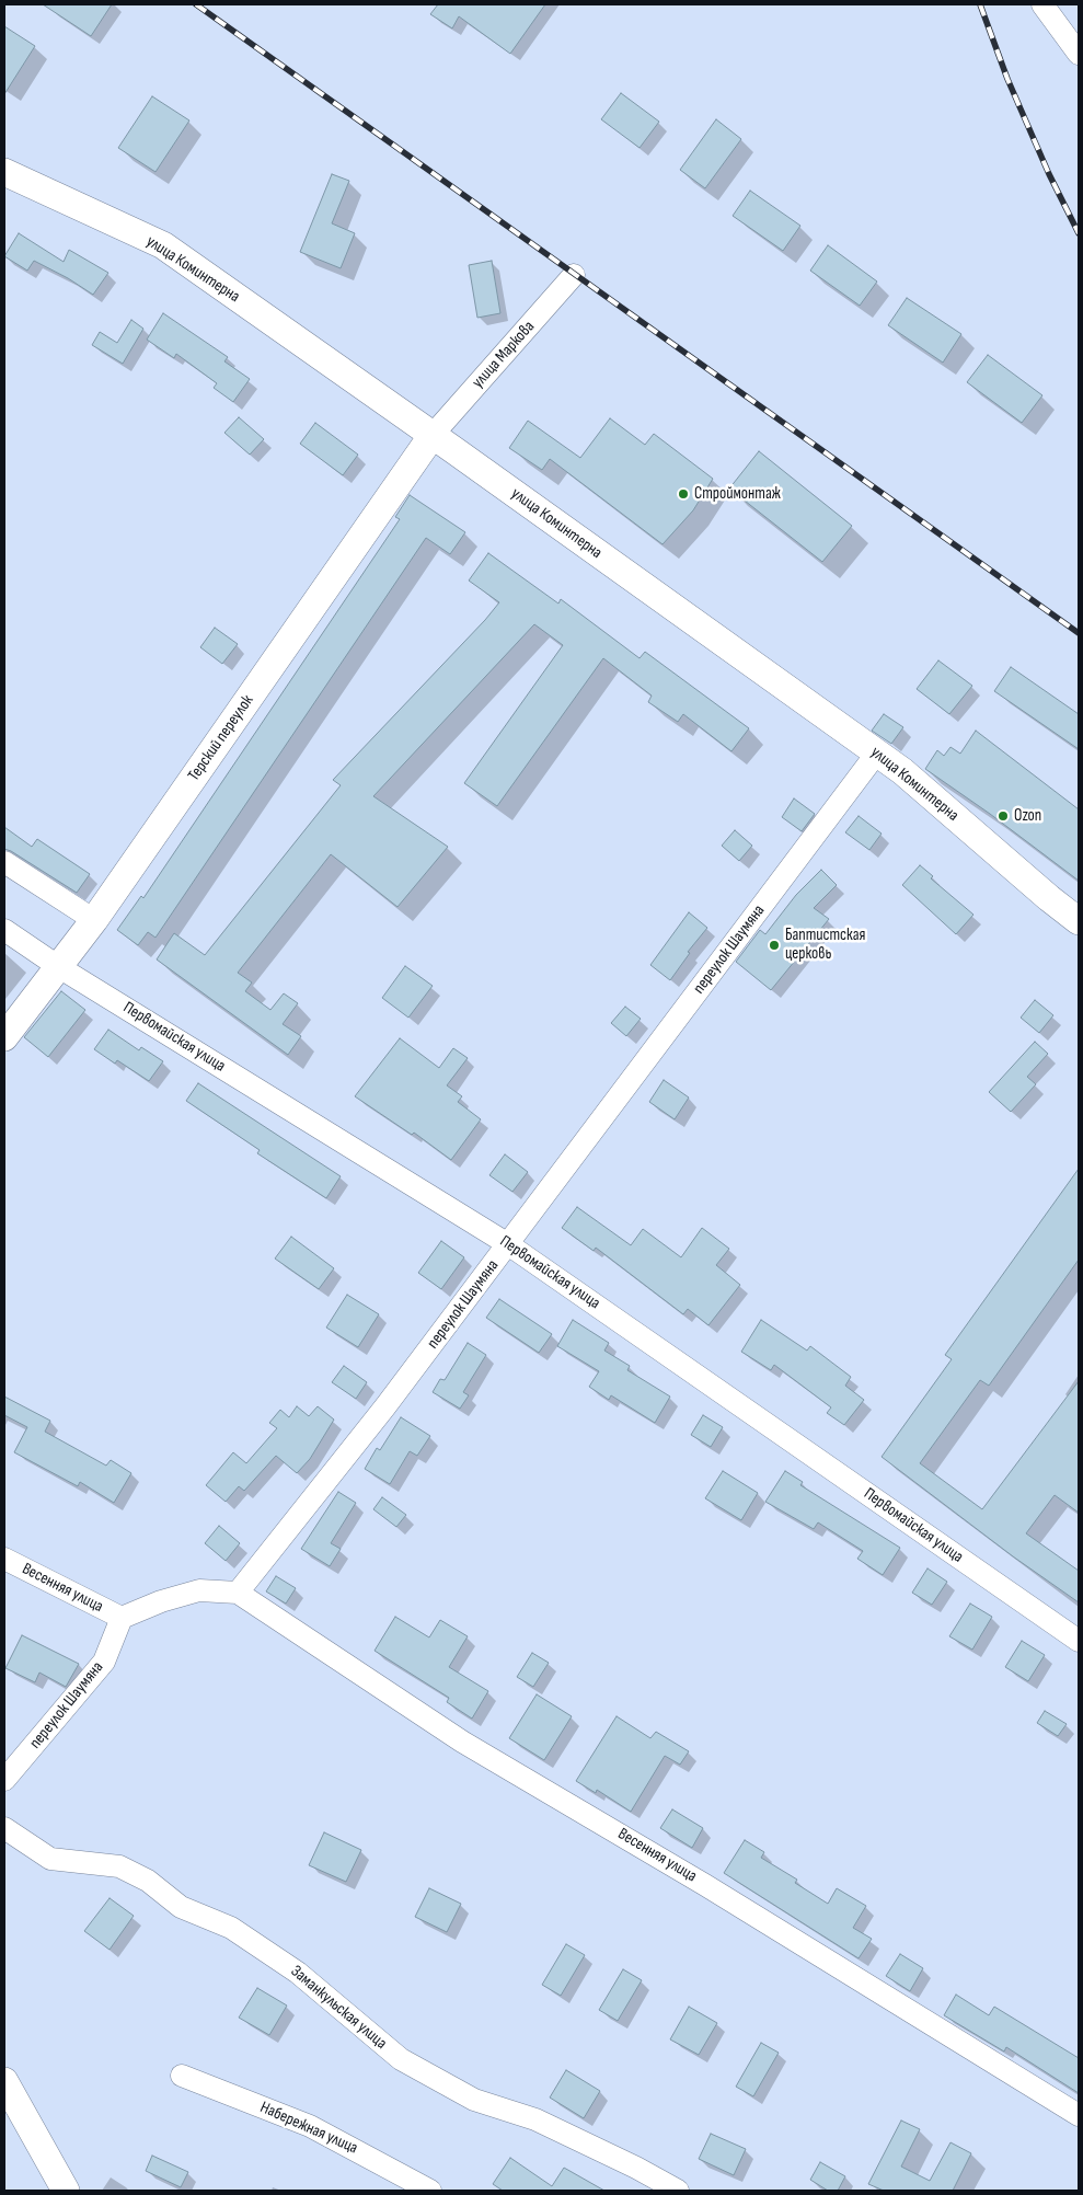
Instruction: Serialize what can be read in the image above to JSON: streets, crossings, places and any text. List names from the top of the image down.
{
  "streets": {
    "street": [
      "улица Коминтерна",
      "улица Маркова",
      "Терский переулок",
      "переулок Шаумяна",
      "Первомайская улица",
      "Весенняя улица",
      "Заманкульская улица",
      "Набережная улица"
    ]
  },
  "crossings": [
    ["улица Коминтерна", "улица Маркова"],
    ["улица Коминтерна", "Терский переулок"],
    ["улица Коминтерна", "переулок Шаумяна"],
    ["улица Маркова", "Терский переулок"],
    ["Терский переулок", "Первомайская улица"],
    ["переулок Шаумяна", "Первомайская улица"],
    ["переулок Шаумяна", "Весенняя улица"]
  ],
  "places": ["Строймонтаж", "Ozon", "Баптистская церковь"]
}
